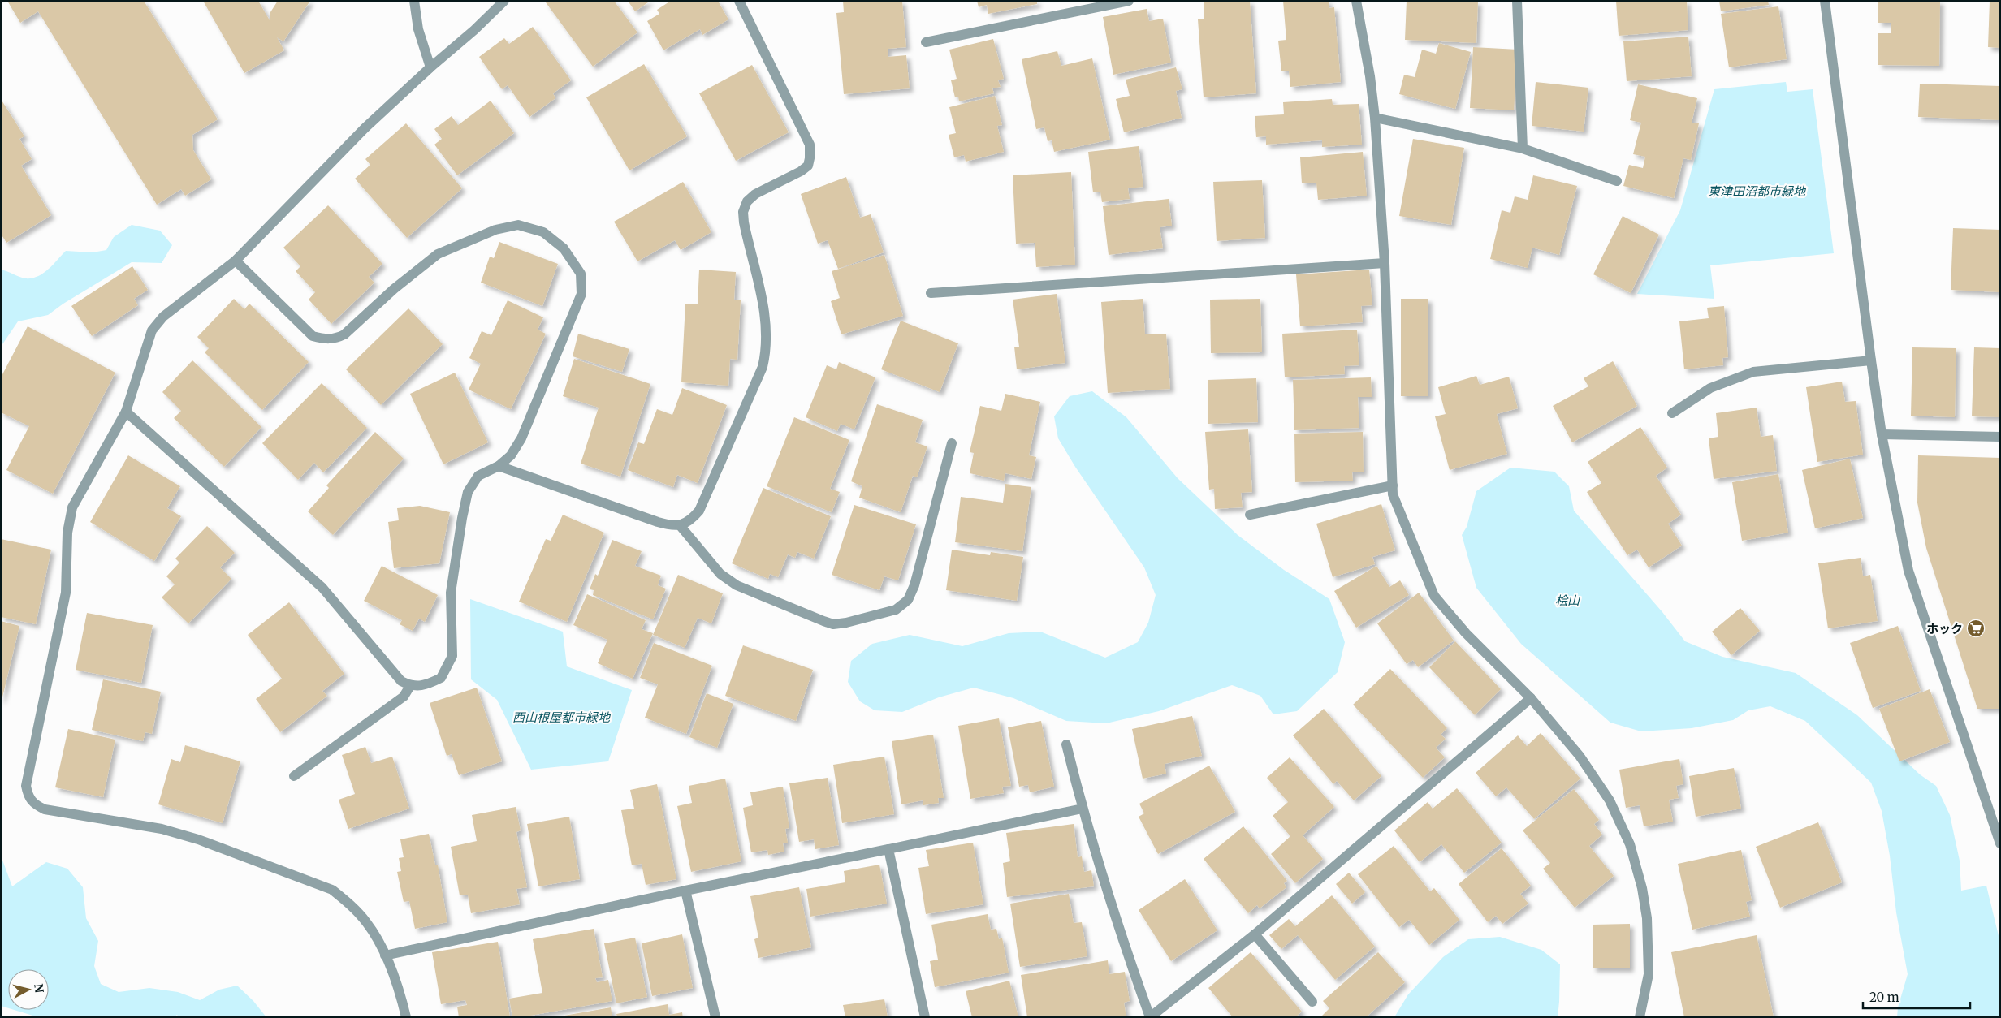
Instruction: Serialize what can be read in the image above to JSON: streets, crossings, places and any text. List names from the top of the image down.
{
  "parks": ["東津田沼都市緑地", "桧山", "西山根屋都市緑地"],
  "places": {
    "supermarket": ["ホック"]
  },
  "scale_bar": "20 m",
  "north": "right"
}
